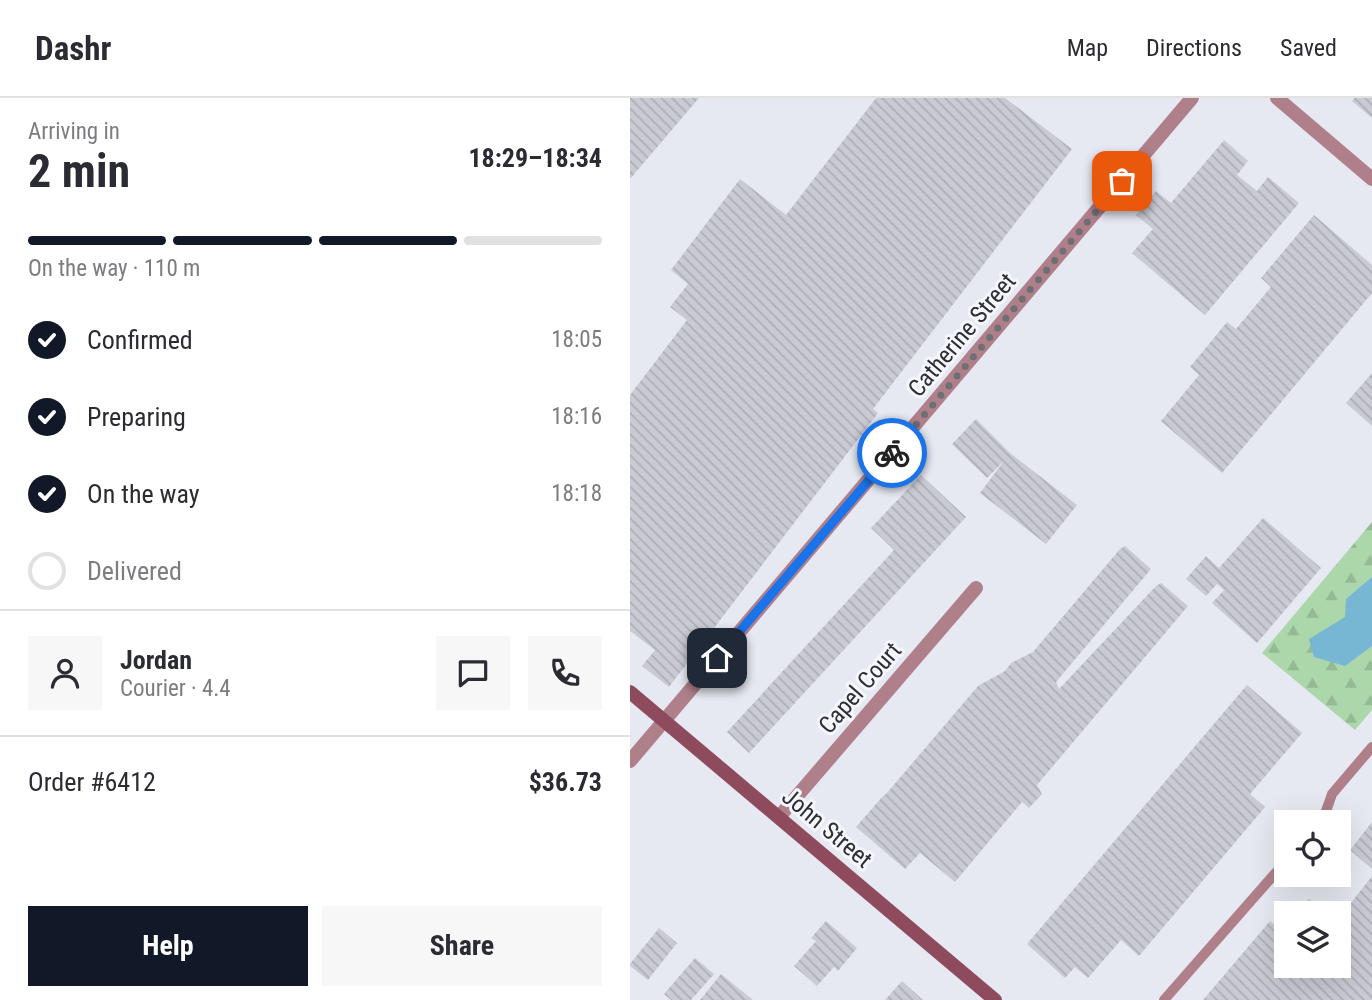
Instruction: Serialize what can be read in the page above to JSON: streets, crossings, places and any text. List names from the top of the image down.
{
  "streets": {
    "main road": ["John Street"],
    "street": ["Catherine Street", "Capel Court"]
  },
  "crossings": [
    ["Catherine Street", "John Street"],
    ["Capel Court", "John Street"]
  ],
  "page": {
    "header": "Dashr",
    "nav": ["Map", "Directions", "Saved"],
    "heading": ["2 min", "Arriving in", "18:29–18:34"],
    "panel": [
      "Jordan",
      "Courier · 4.4",
      "Order #6412",
      "$36.73"
    ],
    "bar": "On the way · 110 m",
    "list": [
      ["Confirmed", "18:05"],
      ["Preparing", "18:16"],
      ["On the way", "18:18"],
      "Delivered"
    ],
    "buttons": ["Help", "Share"]
  }
}
